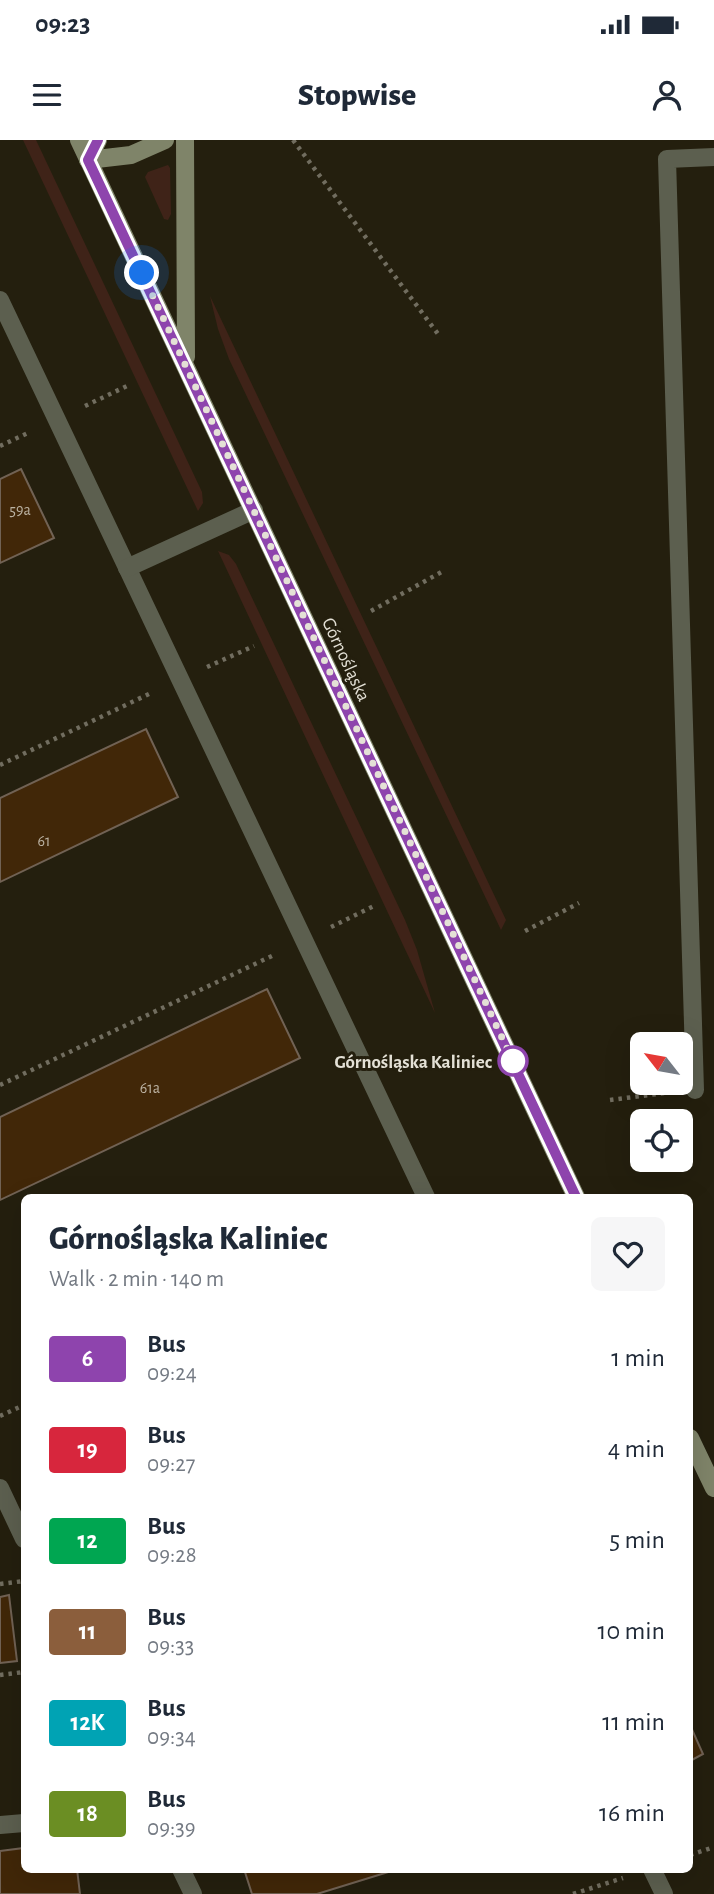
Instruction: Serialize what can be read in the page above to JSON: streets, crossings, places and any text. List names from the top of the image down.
{
  "streets": {
    "street": ["Górnośląska"]
  },
  "places": ["Górnośląska Kaliniec"],
  "lines": ["bus line 6"],
  "house_numbers": ["59a", "61", "61a"],
  "north": "top left",
  "page": {
    "status": "09:23",
    "header": "Stopwise",
    "heading": ["Górnośląska Kaliniec", "Walk · 2 min · 140 m"],
    "list": [
      {
        "mark": "6",
        "name": "Bus",
        "note": "09:24",
        "value": "1 min"
      },
      {
        "mark": "19",
        "name": "Bus",
        "note": "09:27",
        "value": "4 min"
      },
      {
        "mark": "12",
        "name": "Bus",
        "note": "09:28",
        "value": "5 min"
      },
      {
        "mark": "11",
        "name": "Bus",
        "note": "09:33",
        "value": "10 min"
      },
      {
        "mark": "12K",
        "name": "Bus",
        "note": "09:34",
        "value": "11 min"
      },
      {
        "mark": "18",
        "name": "Bus",
        "note": "09:39",
        "value": "16 min"
      }
    ]
  }
}
